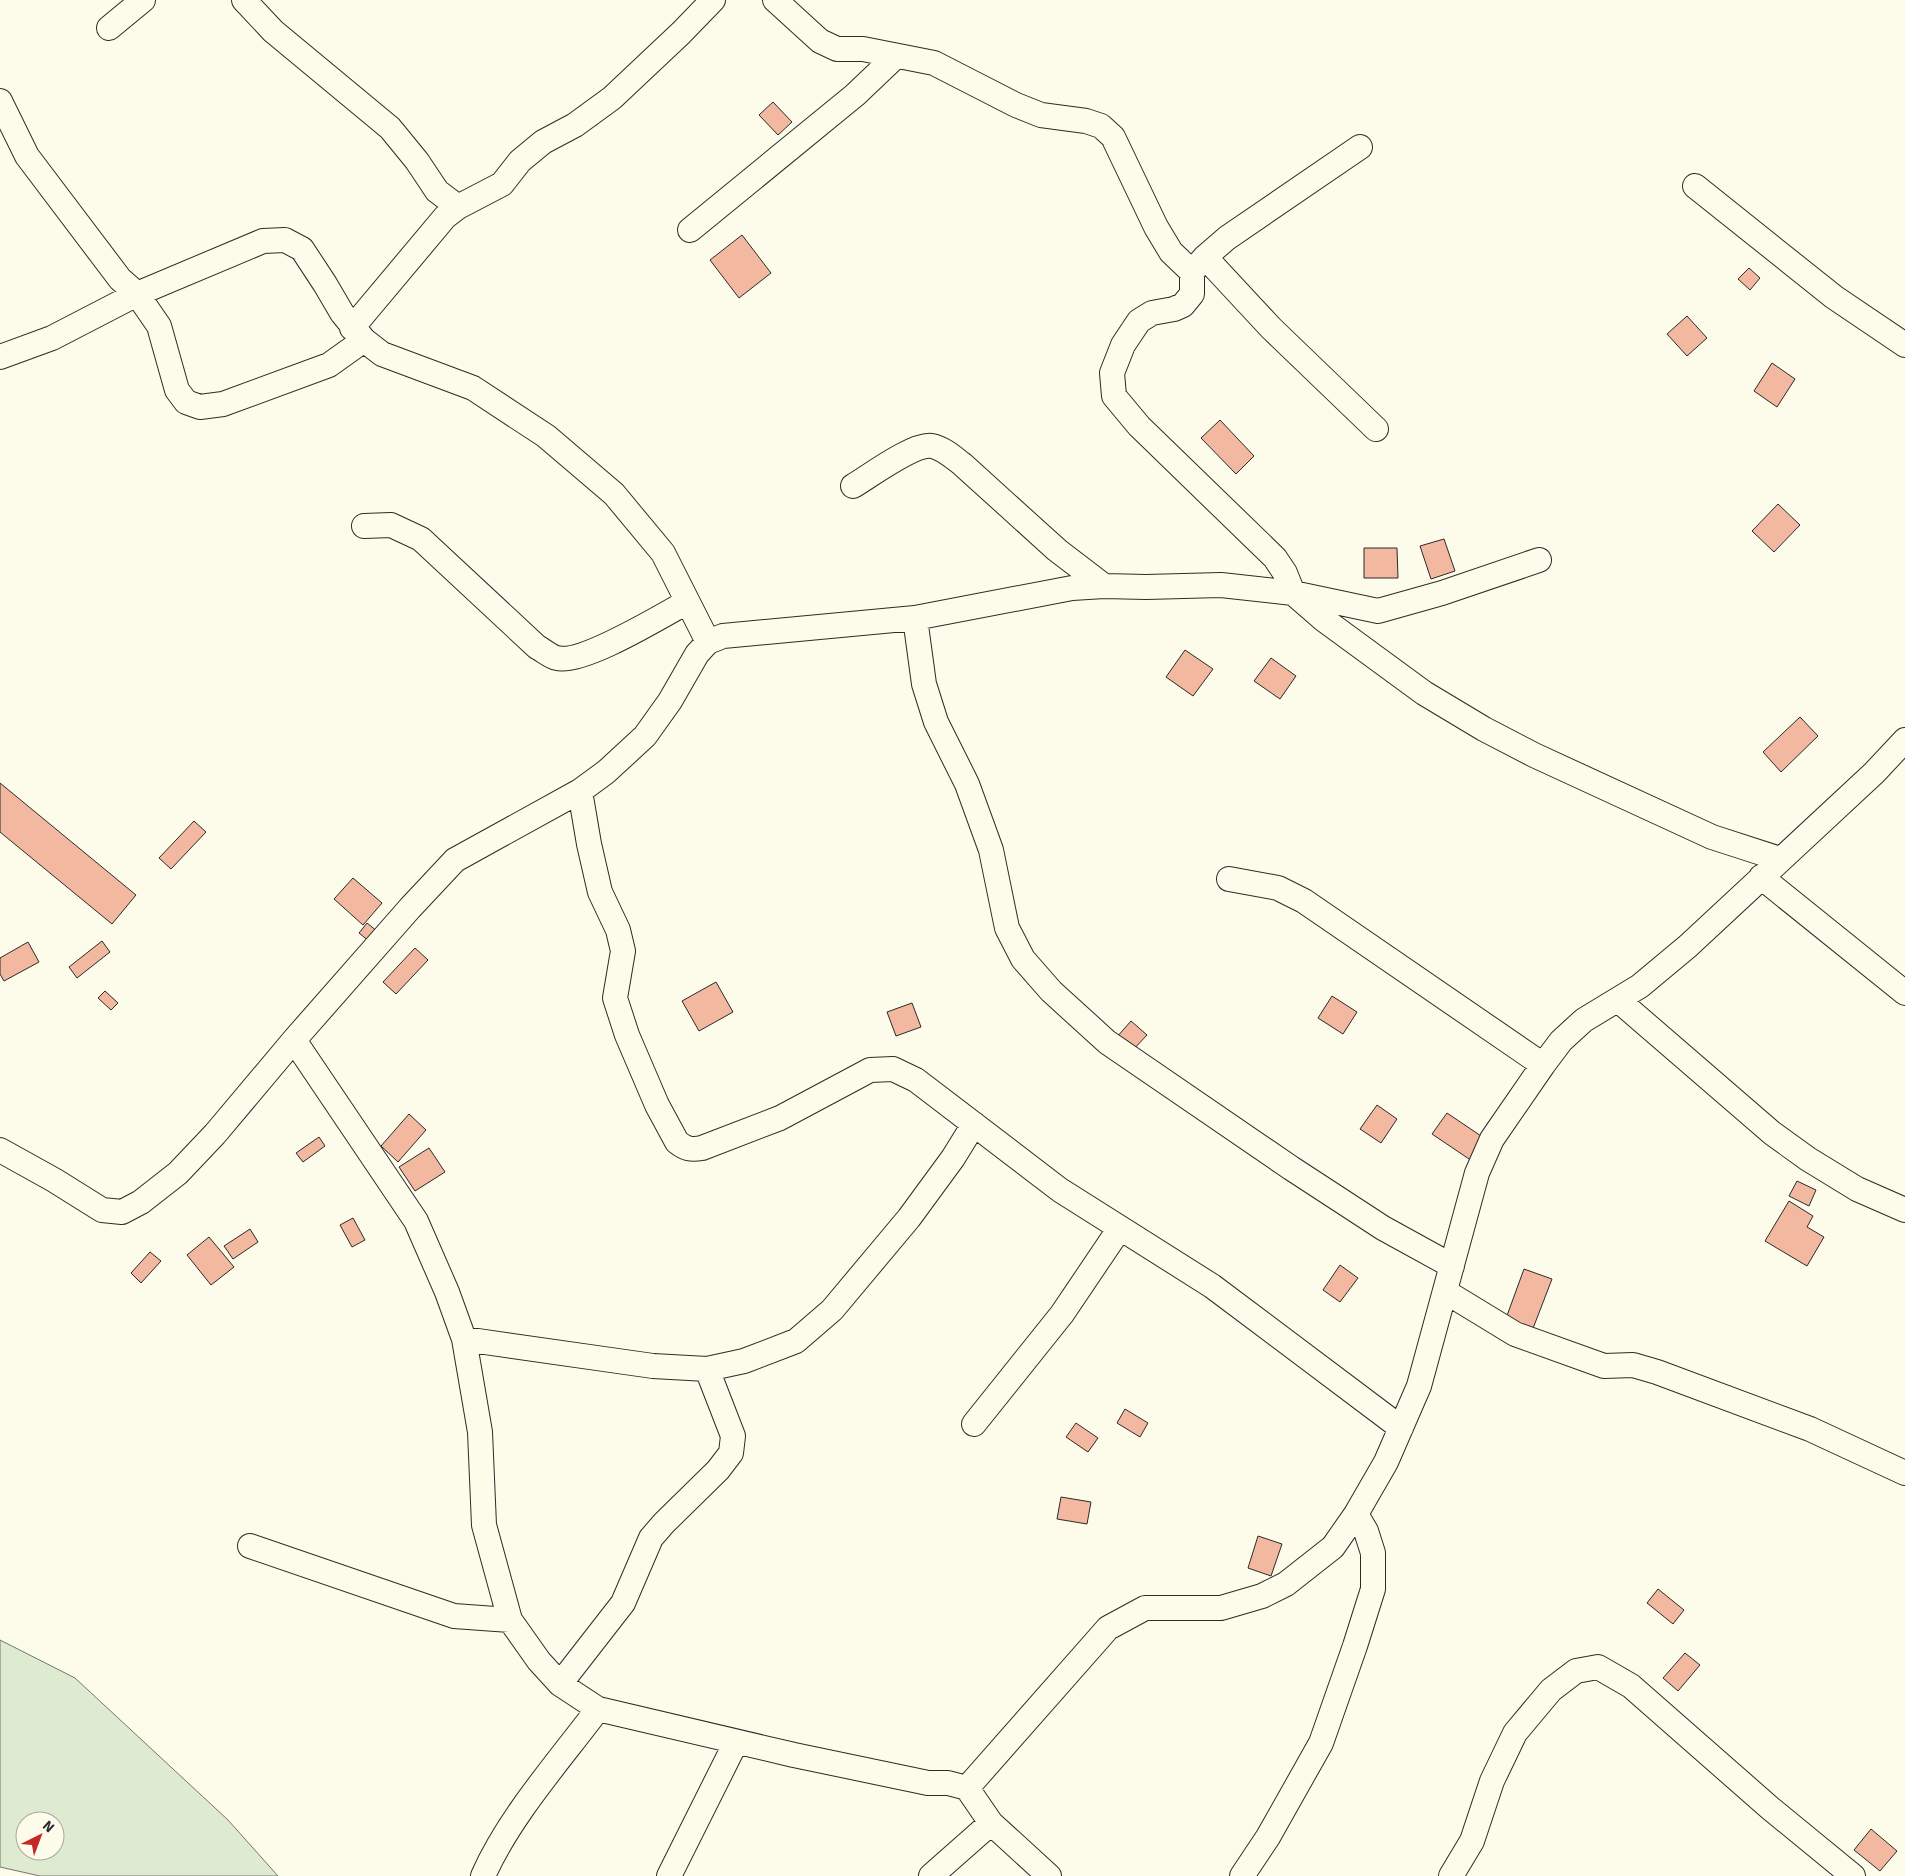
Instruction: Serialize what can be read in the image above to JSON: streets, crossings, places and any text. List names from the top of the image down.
{
  "north": "top right"
}
